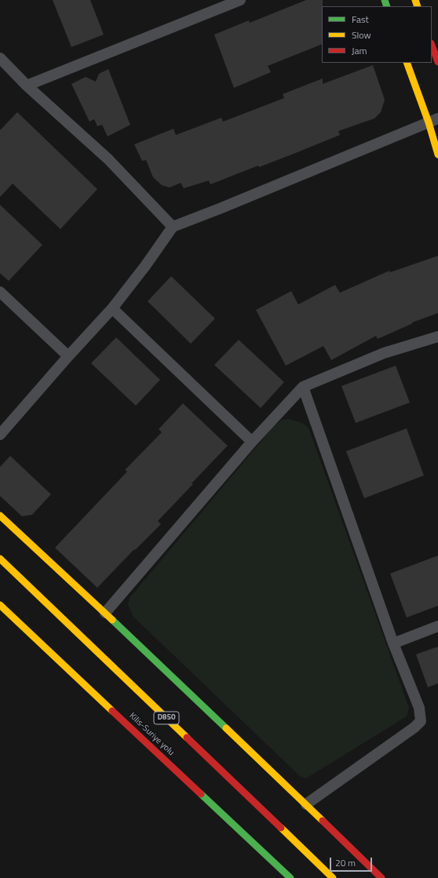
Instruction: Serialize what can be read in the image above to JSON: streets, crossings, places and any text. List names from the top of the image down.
{
  "streets": {
    "main road": ["D850", "Kilis-Suriye yolu"]
  },
  "legend": ["Fast", "Slow", "Jam"],
  "scale_bar": "20 m"
}
